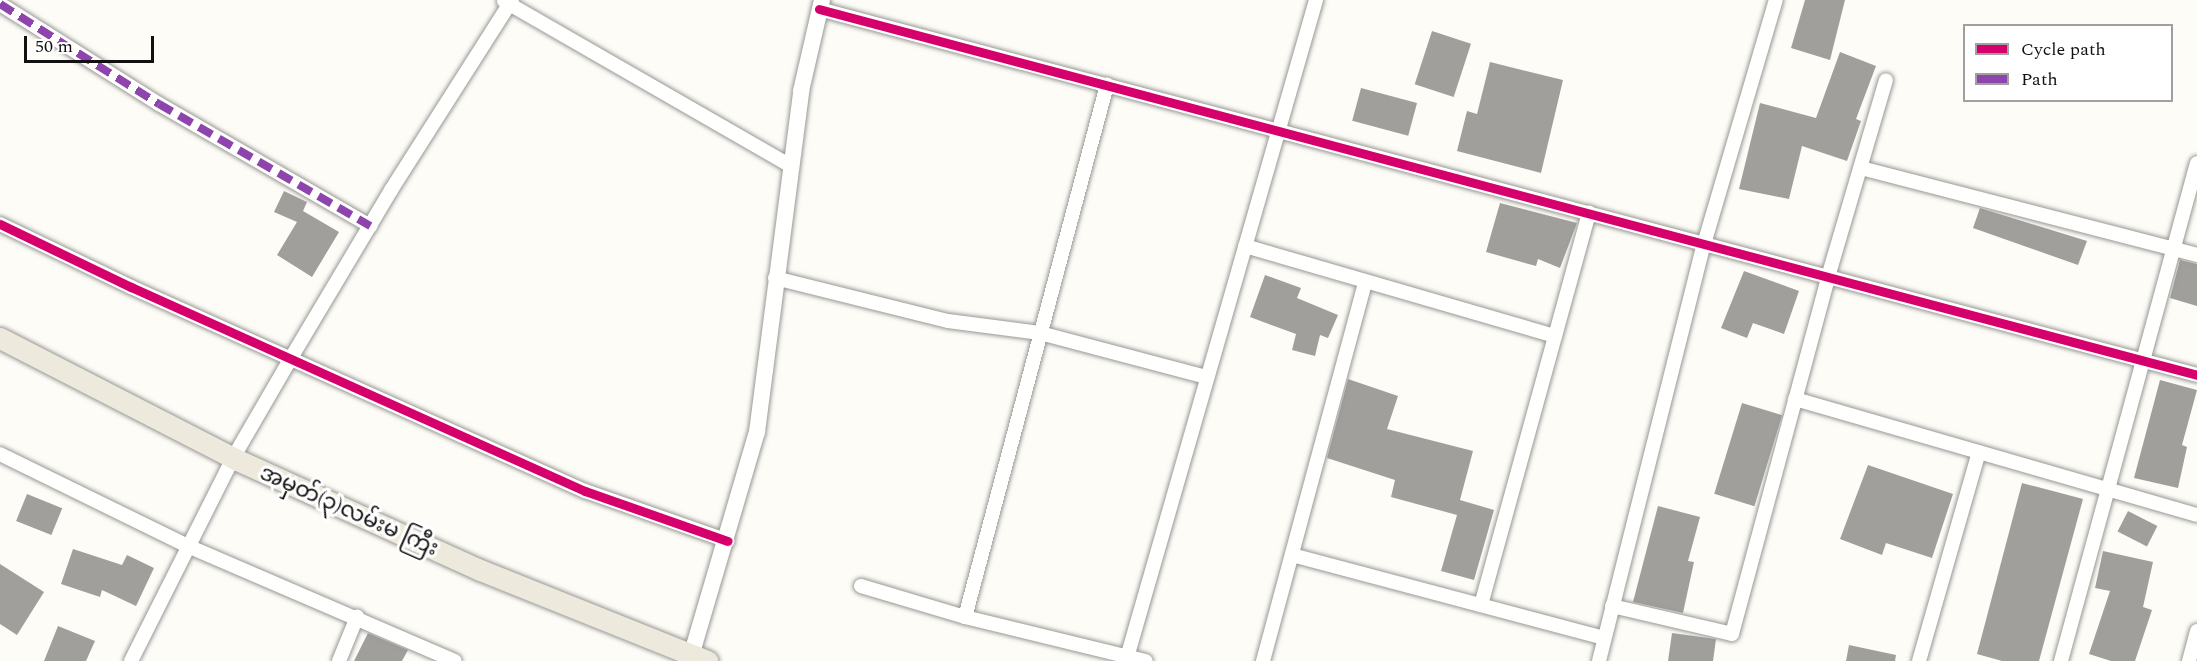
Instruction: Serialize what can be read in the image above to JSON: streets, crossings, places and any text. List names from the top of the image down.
{
  "streets": {
    "main road": ["အမှတ်(၃)လမ်းမ ကြီး"]
  },
  "legend": ["Cycle path", "Path"],
  "scale_bar": "50 m"
}
